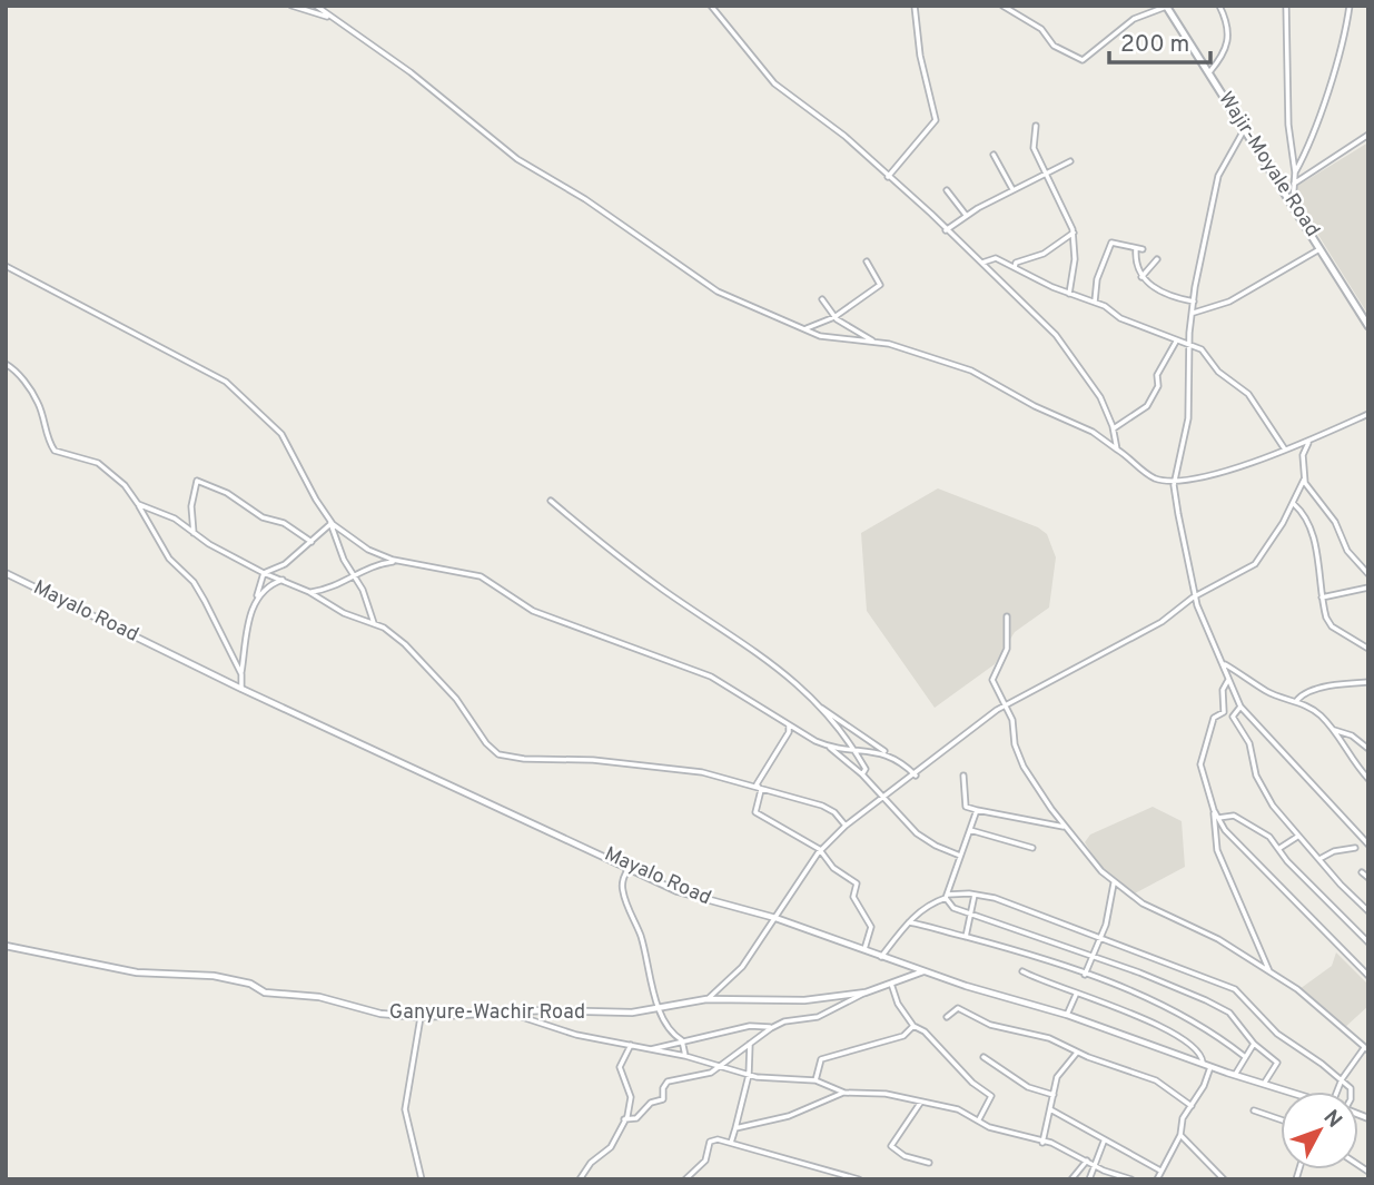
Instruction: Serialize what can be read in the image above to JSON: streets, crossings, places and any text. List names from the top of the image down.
{
  "streets": {
    "main road": ["Wajir-Moyale Road"],
    "street": ["Mayalo Road", "Ganyure-Wachir Road"]
  },
  "crossings": [
    ["Mayalo Road", "Ganyure-Wachir Road"]
  ],
  "scale_bar": "200 m",
  "north": "top right"
}
